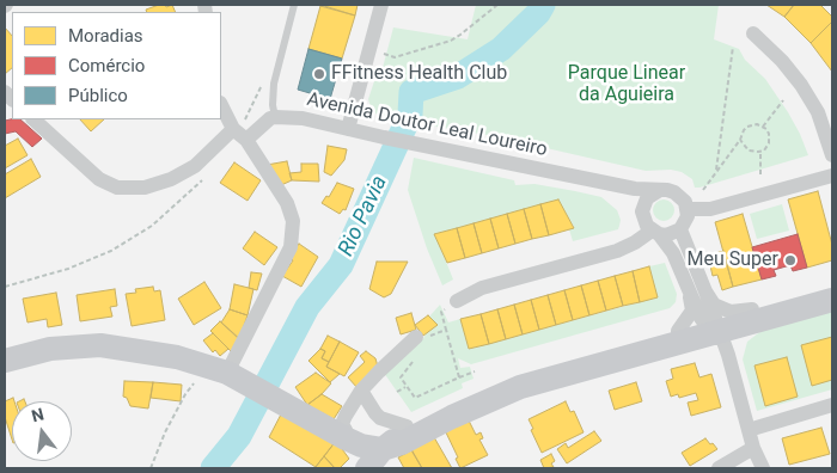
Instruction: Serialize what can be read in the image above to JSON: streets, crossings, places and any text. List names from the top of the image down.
{
  "streets": {
    "street": ["Avenida Doutor Leal Loureiro"]
  },
  "water": ["Rio Pavia"],
  "parks": ["Parque Linear da Aguieira"],
  "places": ["FFitness Health Club", "Meu Super"],
  "legend": ["Moradias", "Comércio", "Público"],
  "north": "top"
}
